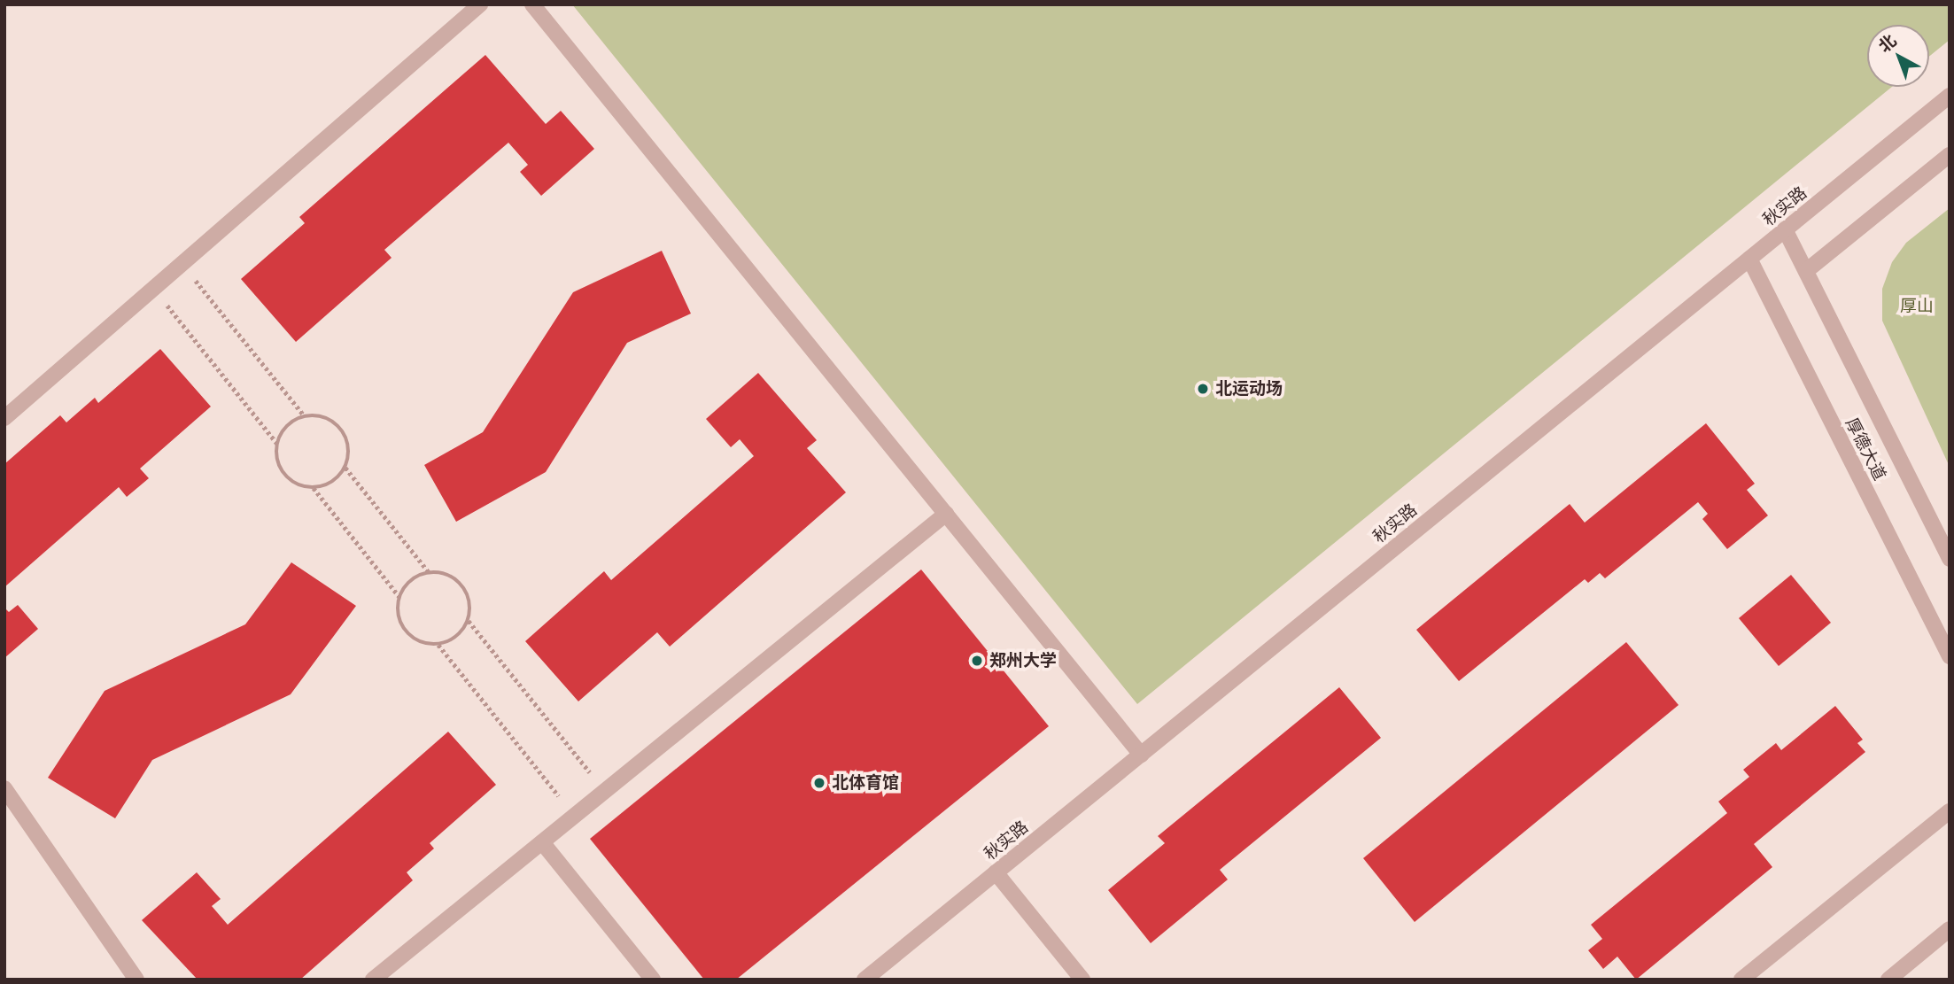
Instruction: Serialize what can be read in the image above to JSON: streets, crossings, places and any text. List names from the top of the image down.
{
  "streets": {
    "lane": ["秋实路", "厚德大道"]
  },
  "crossings": [
    ["秋实路", "厚德大道"]
  ],
  "parks": ["厚山"],
  "places": ["北运动场", "郑州大学", "北体育馆"],
  "north": "top left"
}
